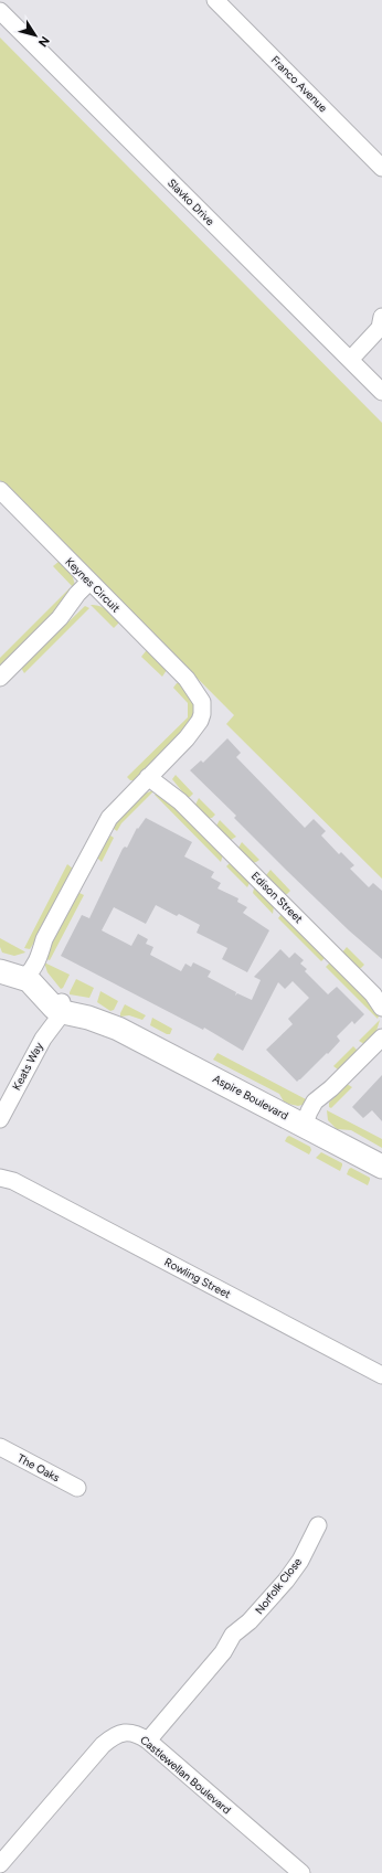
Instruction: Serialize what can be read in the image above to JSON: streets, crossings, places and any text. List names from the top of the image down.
{
  "streets": {
    "street": [
      "Franco Avenue",
      "Slavko Drive",
      "Keynes Circuit",
      "Edison Street",
      "Keats Way",
      "Aspire Boulevard",
      "Rowling Street",
      "The Oaks",
      "Norfolk Close",
      "Castlewellan Boulevard"
    ]
  },
  "crossings": [
    ["Keynes Circuit", "Edison Street"],
    ["Keats Way", "Aspire Boulevard"],
    ["Norfolk Close", "Castlewellan Boulevard"]
  ],
  "north": "bottom right"
}
